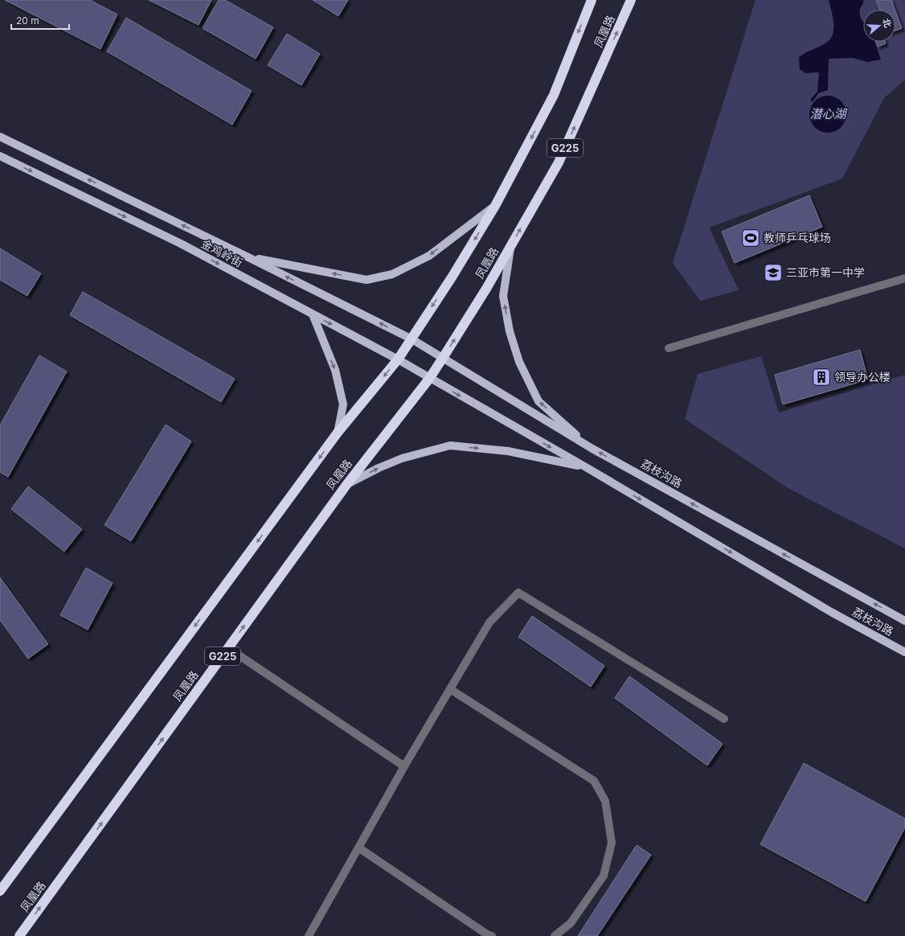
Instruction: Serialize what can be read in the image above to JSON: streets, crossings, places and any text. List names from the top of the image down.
{
  "streets": {
    "highway": ["凤凰路", "G225"],
    "main road": ["金鸡岭街", "荔枝沟路"]
  },
  "crossings": [
    ["凤凰路", "金鸡岭街"],
    ["凤凰路", "荔枝沟路"],
    ["金鸡岭街", "荔枝沟路"]
  ],
  "water": ["潜心湖"],
  "places": {
    "sports": ["教师乒乓球场"],
    "school or university": ["三亚市第一中学"],
    "building": ["领导办公楼"]
  },
  "scale_bar": "20 m",
  "north": "right"
}
